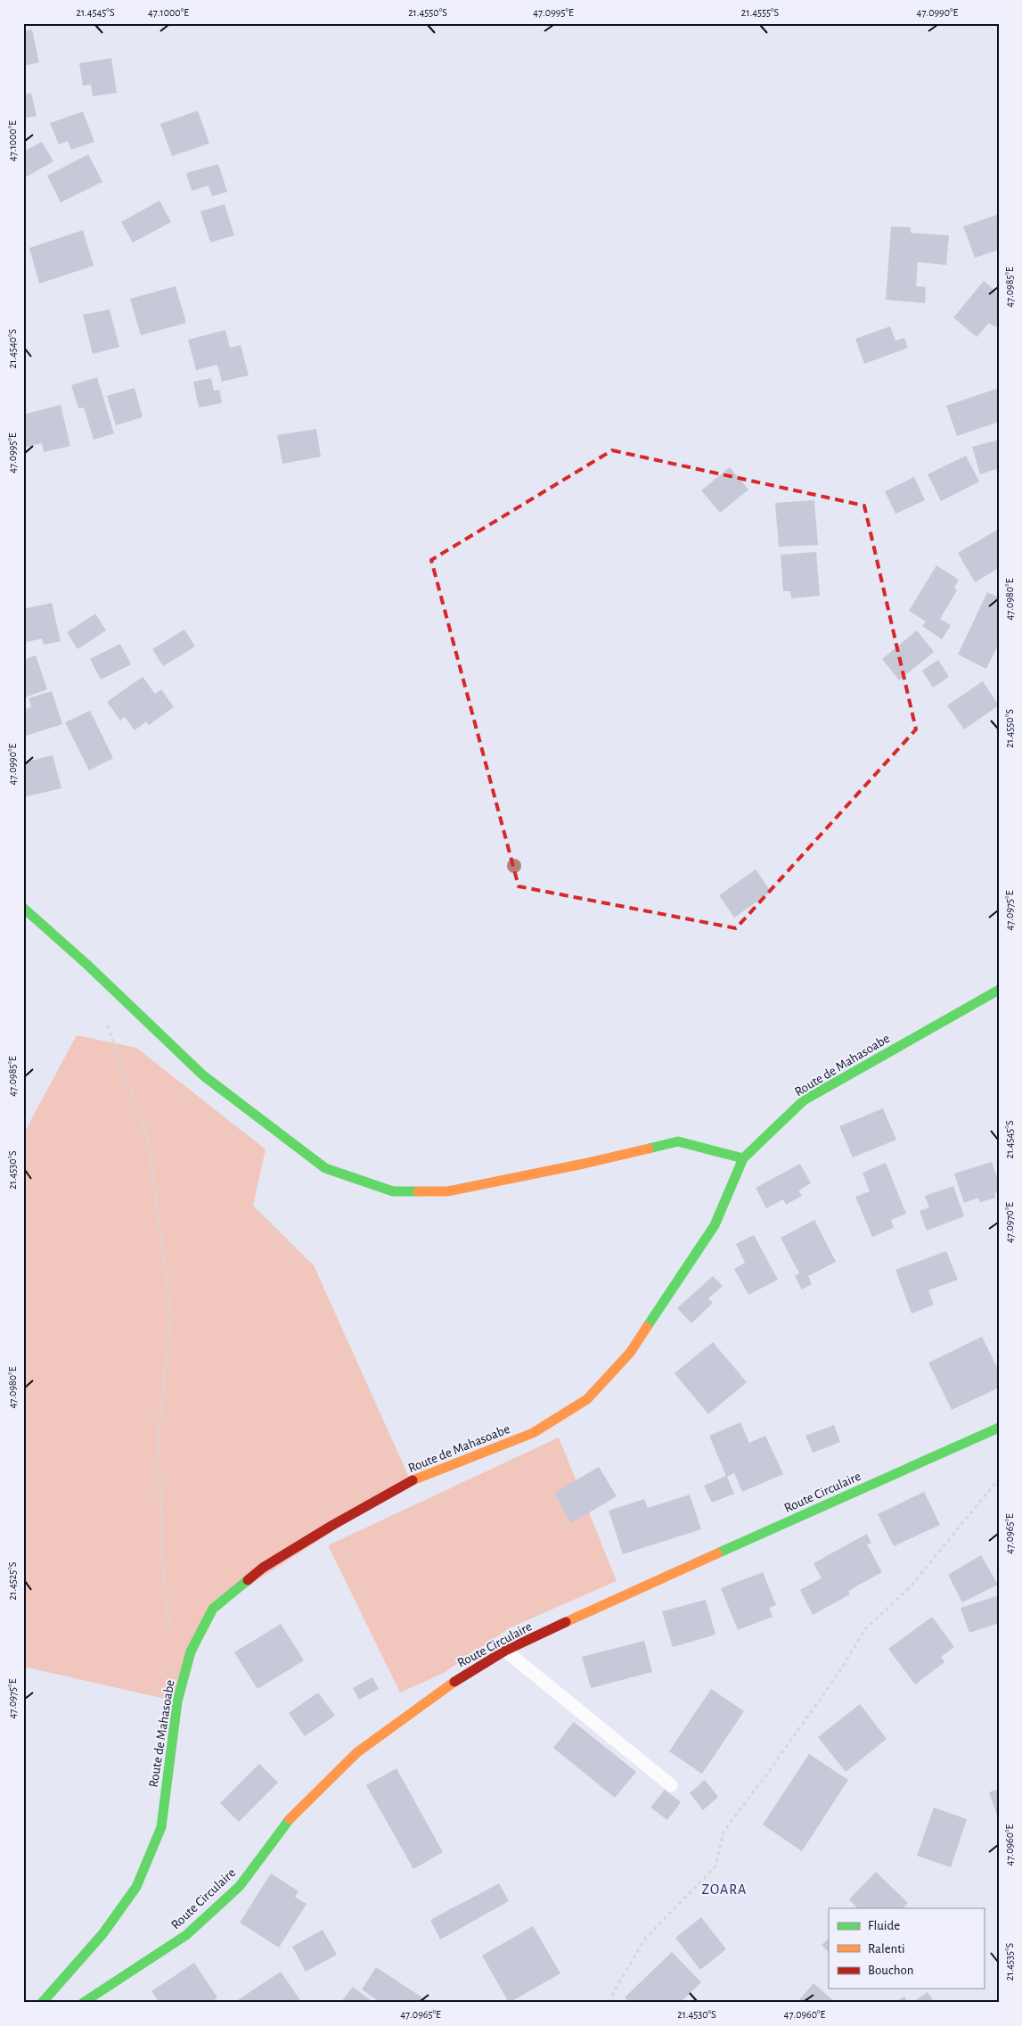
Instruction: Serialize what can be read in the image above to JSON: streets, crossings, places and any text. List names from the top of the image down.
{
  "streets": {
    "street": ["Route de Mahasoabe", "Route Circulaire"]
  },
  "districts": ["ZOARA"],
  "legend": ["Fluide", "Ralenti", "Bouchon"],
  "coordinates": [
    "21.4545°S",
    "47.1000°E",
    "21.4550°S",
    "47.0995°E",
    "21.4555°S",
    "47.0990°E",
    "47.0985°E",
    "21.4540°S",
    "47.0980°E",
    "47.0975°E",
    "21.4530°S",
    "47.0970°E",
    "47.0965°E",
    "21.4525°S",
    "47.0960°E",
    "21.4535°S"
  ]
}
